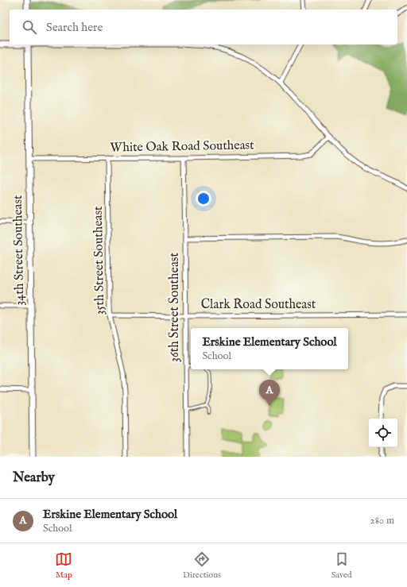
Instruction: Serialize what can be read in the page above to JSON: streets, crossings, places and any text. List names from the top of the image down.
{
  "streets": {
    "street": [
      "White Oak Road Southeast",
      "34th Street Southeast",
      "35th Street Southeast",
      "Clark Road Southeast",
      "36th Street Southeast"
    ]
  },
  "crossings": [
    ["White Oak Road Southeast", "34th Street Southeast"],
    ["White Oak Road Southeast", "35th Street Southeast"],
    ["White Oak Road Southeast", "36th Street Southeast"],
    ["35th Street Southeast", "Clark Road Southeast"],
    ["Clark Road Southeast", "36th Street Southeast"]
  ],
  "page": {
    "search": "Search here",
    "popup": ["Erskine Elementary School", "School"],
    "pins": "A",
    "heading": "Nearby",
    "list": [
      {
        "mark": "A",
        "name": "Erskine Elementary School",
        "note": "School",
        "value": "280 m"
      }
    ],
    "nav": ["Map", "Directions", "Saved"]
  }
}
